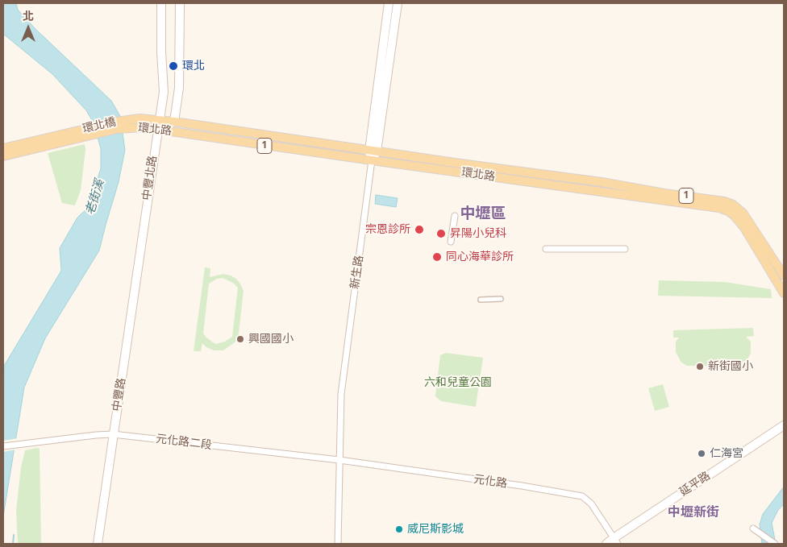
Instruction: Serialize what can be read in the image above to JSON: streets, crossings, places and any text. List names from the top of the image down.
{
  "streets": {
    "main road": [
      "環北橋",
      "環北路",
      "1",
      "中豐北路",
      "新生路",
      "中豐路",
      "延平路"
    ],
    "street": ["元化路二段", "元化路"]
  },
  "crossings": [
    ["環北橋", "環北路"],
    ["環北橋", "1"],
    ["環北路", "中豐北路"],
    ["環北路", "新生路"],
    ["中豐北路", "中豐路"],
    ["新生路", "元化路二段"],
    ["新生路", "元化路"],
    ["中豐路", "元化路二段"],
    ["元化路二段", "元化路"],
    ["元化路", "延平路"]
  ],
  "districts": ["中壢區", "中壢新街"],
  "water": ["老街溪"],
  "parks": ["六和兒童公園"],
  "places": [
    "環北",
    "宗恩診所",
    "昇陽小兒科",
    "同心海華診所",
    "興國國小",
    "新街國小",
    "仁海宮",
    "威尼斯影城"
  ],
  "north": "top"
}
